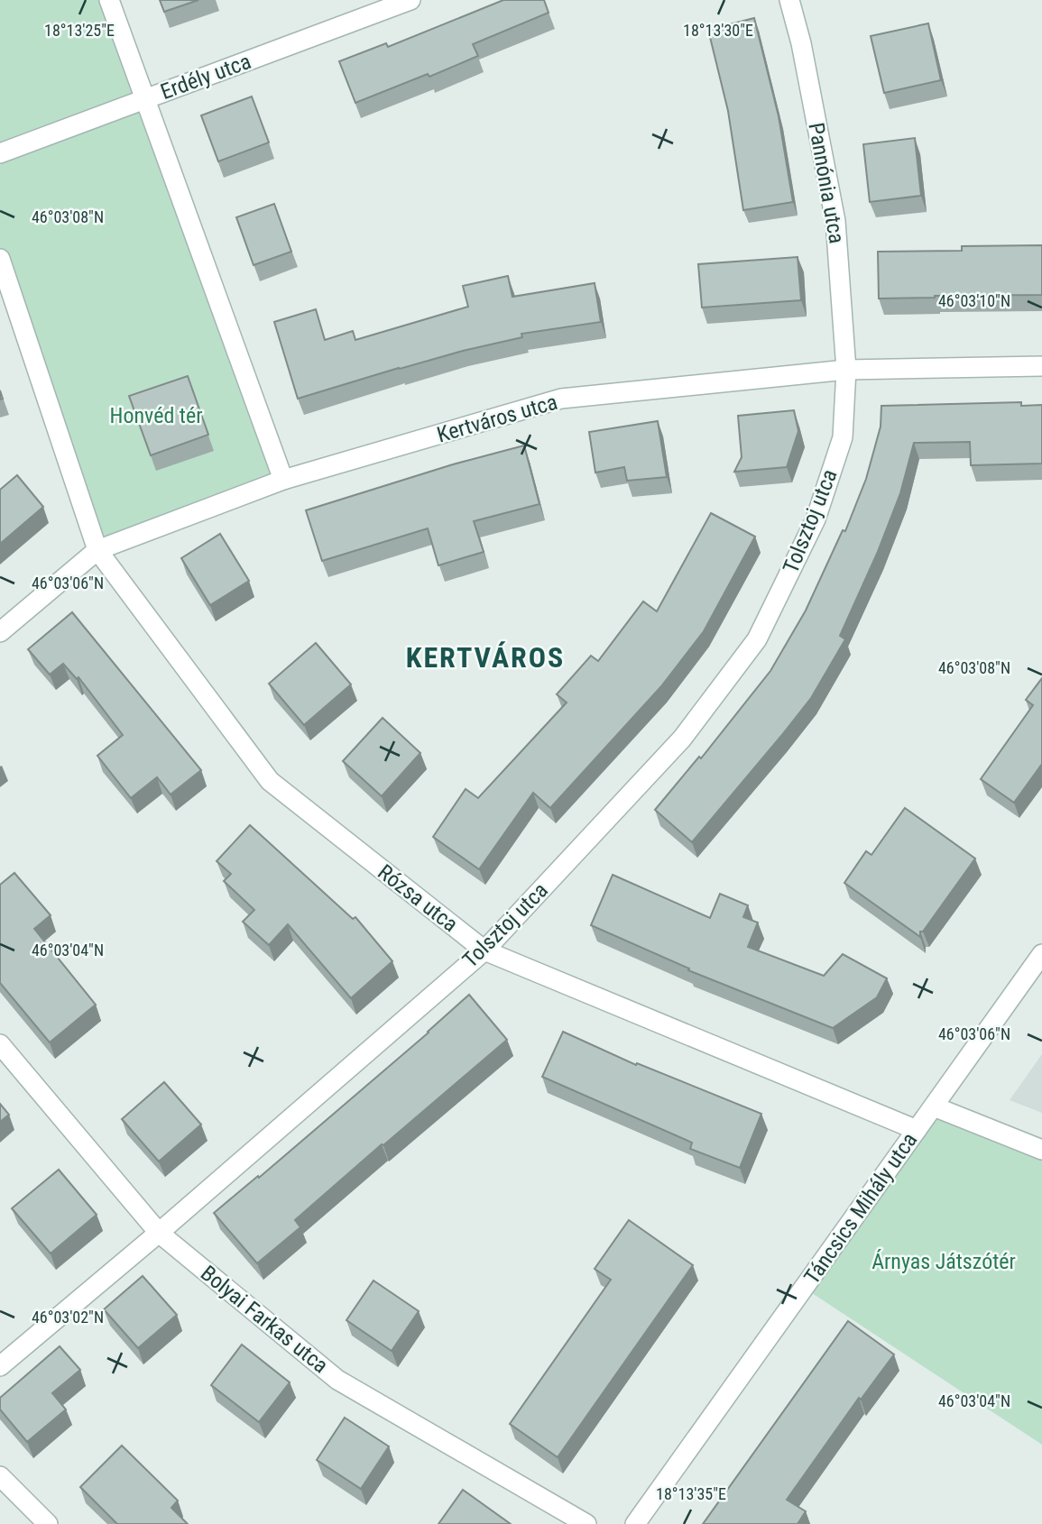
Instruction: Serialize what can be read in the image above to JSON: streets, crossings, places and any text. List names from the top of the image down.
{
  "streets": {
    "street": [
      "Erdély utca",
      "Pannónia utca",
      "Kertváros utca",
      "Tolsztoj utca",
      "Rózsa utca",
      "Táncsics Mihály utca",
      "Bolyai Farkas utca"
    ]
  },
  "crossings": [
    ["Pannónia utca", "Kertváros utca"],
    ["Pannónia utca", "Tolsztoj utca"],
    ["Kertváros utca", "Tolsztoj utca"],
    ["Kertváros utca", "Rózsa utca"],
    ["Tolsztoj utca", "Rózsa utca"],
    ["Tolsztoj utca", "Bolyai Farkas utca"],
    ["Rózsa utca", "Táncsics Mihály utca"]
  ],
  "districts": ["KERTVÁROS"],
  "parks": ["Honvéd tér", "Árnyas Játszótér"],
  "coordinates": [
    "18°13'25\"E",
    "18°13'30\"E",
    "46°03'08\"N",
    "46°03'10\"N",
    "46°03'06\"N",
    "46°03'04\"N",
    "46°03'02\"N",
    "18°13'35\"E"
  ]
}
